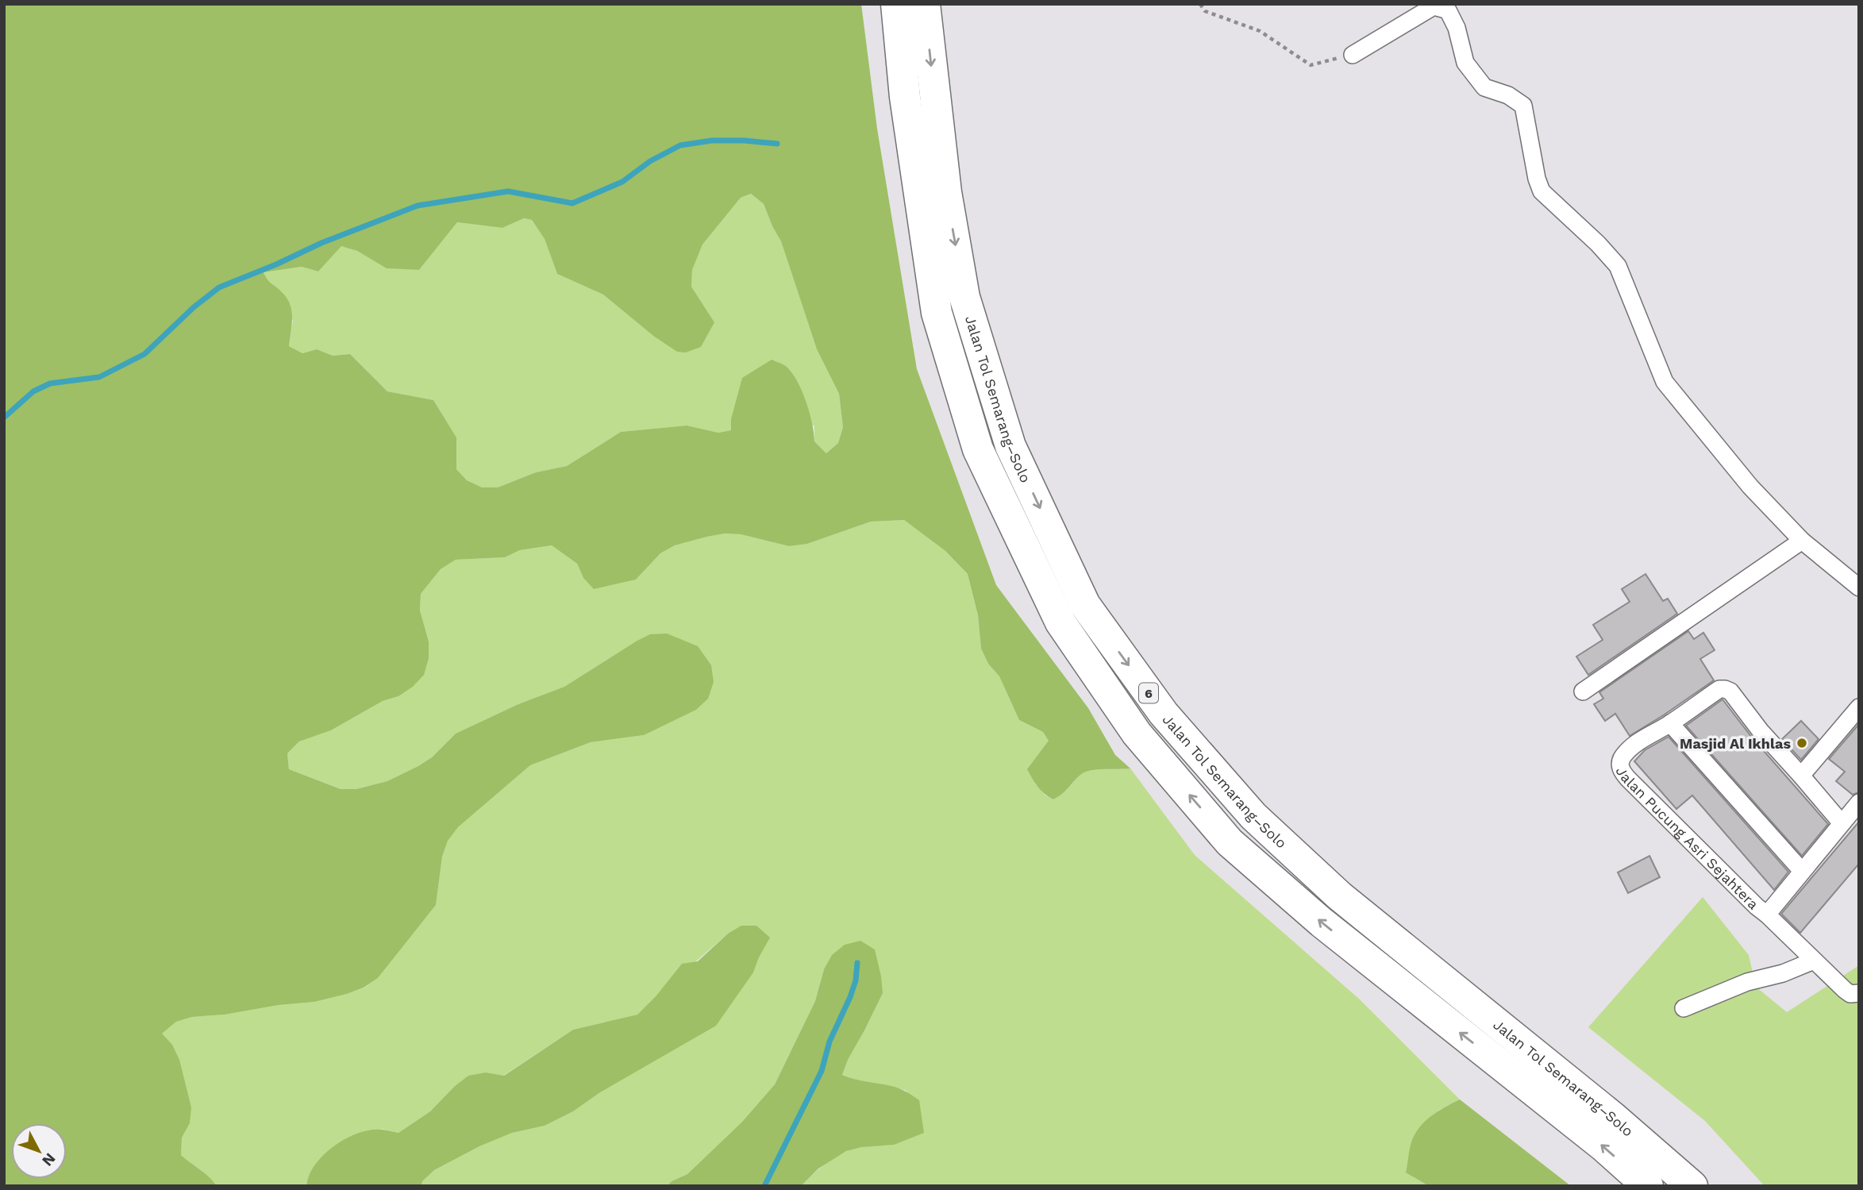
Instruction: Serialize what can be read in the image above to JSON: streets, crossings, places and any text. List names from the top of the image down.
{
  "streets": {
    "highway": ["Jalan Tol Semarang–Solo", "6"],
    "street": ["Jalan Pucung Asri Sejahtera"]
  },
  "places": ["Masjid Al Ikhlas"],
  "north": "bottom right"
}
